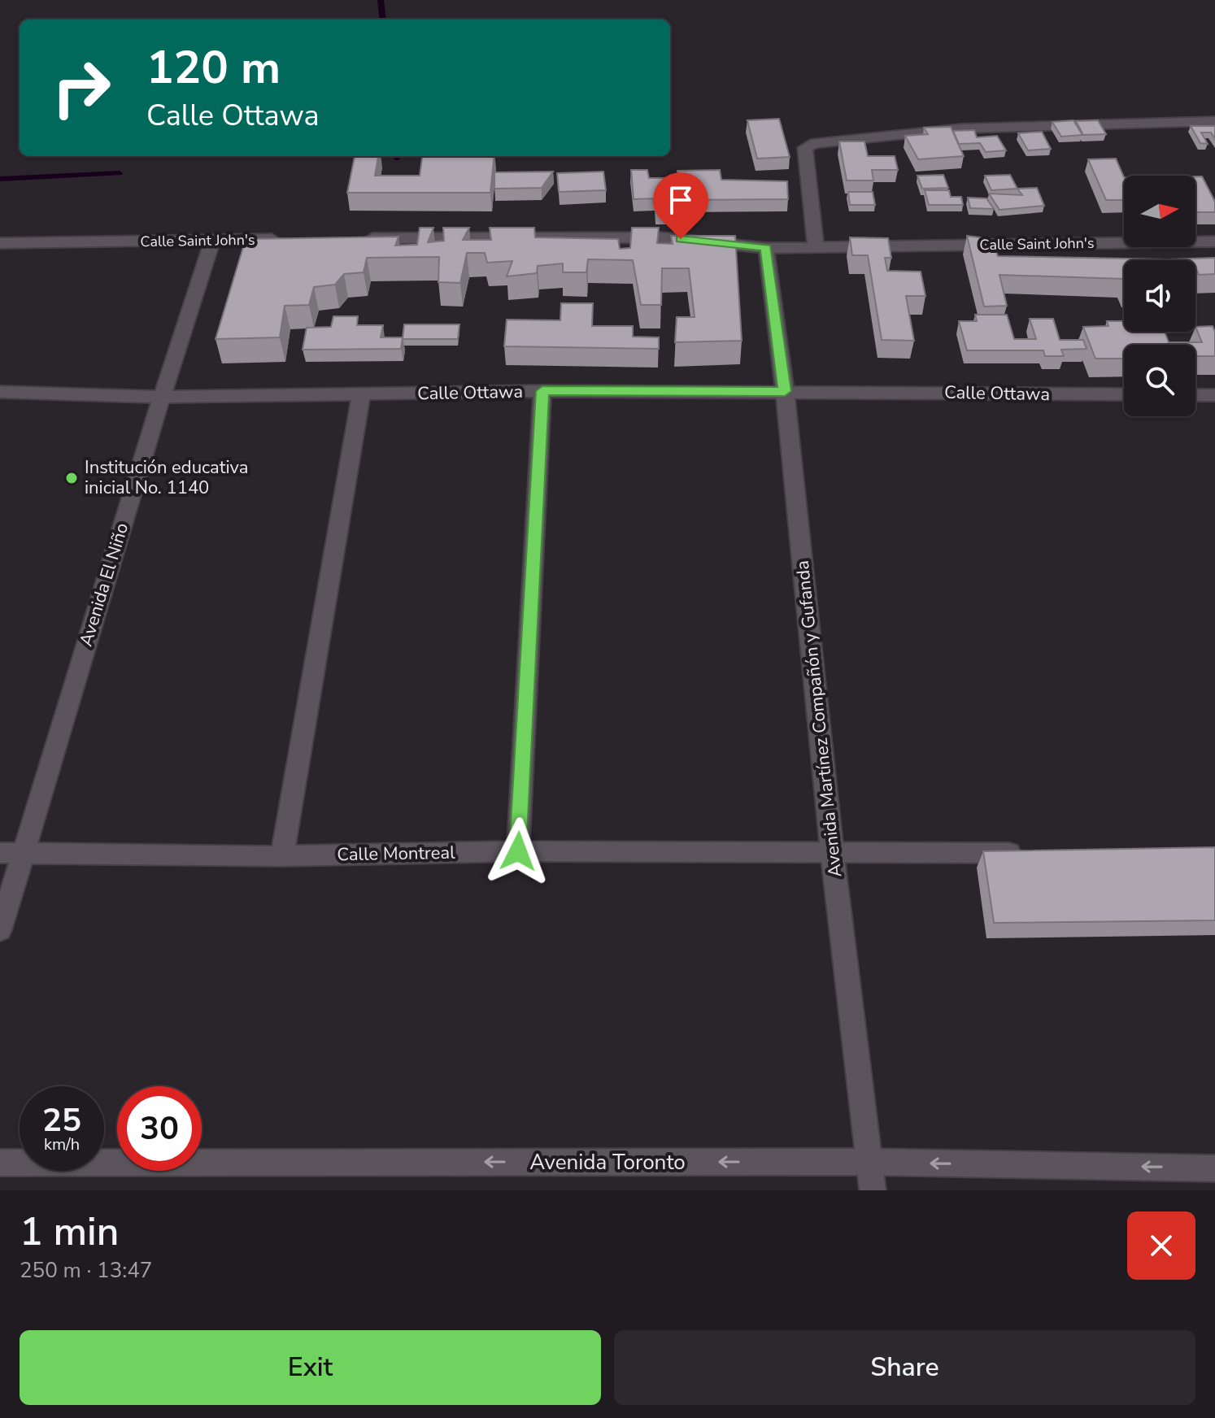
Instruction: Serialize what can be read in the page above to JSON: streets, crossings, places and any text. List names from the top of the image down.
{
  "streets": {
    "street": [
      "Calle Saint John's",
      "Calle Ottawa",
      "Avenida El Niño",
      "Avenida Martínez Compañón y Gufanda",
      "Calle Montreal",
      "Avenida Toronto"
    ]
  },
  "crossings": [
    ["Calle Saint John's", "Avenida El Niño"],
    ["Calle Saint John's", "Avenida Martínez Compañón y Gufanda"],
    ["Calle Ottawa", "Avenida El Niño"],
    ["Calle Ottawa", "Avenida Martínez Compañón y Gufanda"],
    ["Avenida El Niño", "Calle Montreal"],
    ["Avenida Martínez Compañón y Gufanda", "Calle Montreal"],
    ["Avenida Martínez Compañón y Gufanda", "Avenida Toronto"]
  ],
  "one_way": ["Avenida Toronto"],
  "places": ["Institución educativa inicial No. 1140"],
  "north": "right",
  "page": {
    "turn": ["120 m", "Calle Ottawa"],
    "speed": "25 km/h",
    "limit": "30",
    "heading": ["1 min", "250 m · 13:47"],
    "buttons": ["Exit", "Share"]
  }
}
